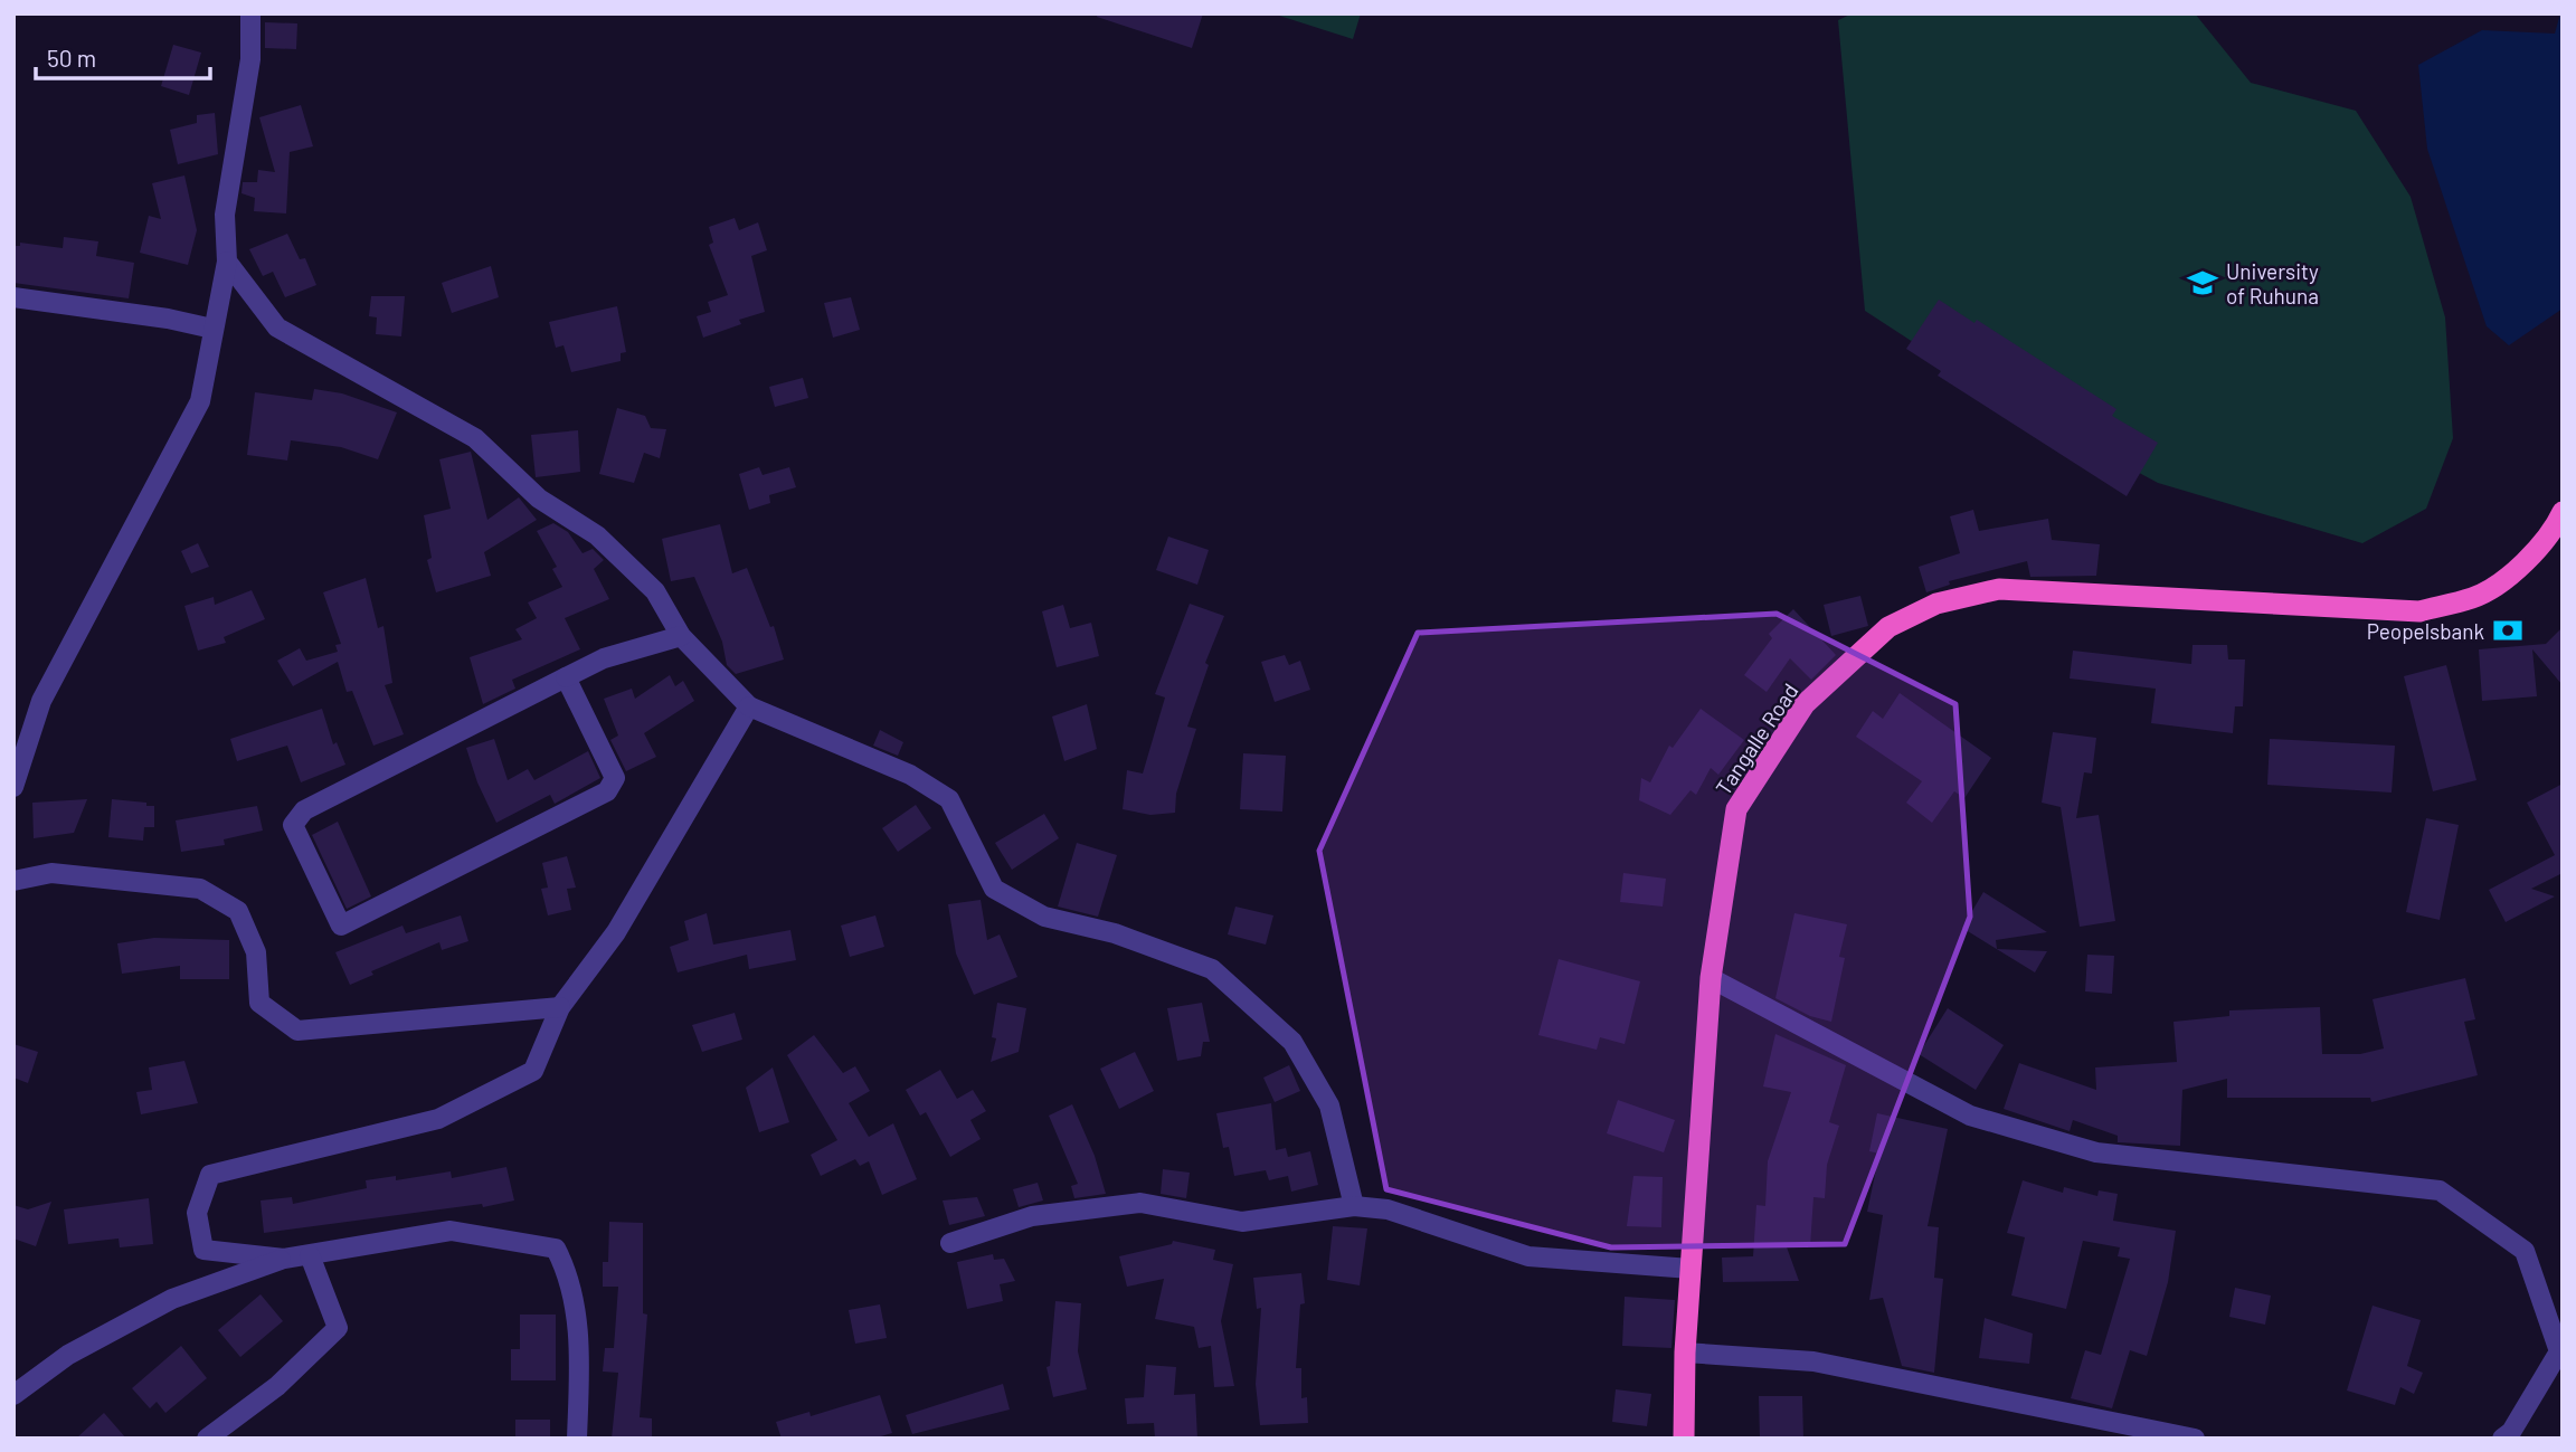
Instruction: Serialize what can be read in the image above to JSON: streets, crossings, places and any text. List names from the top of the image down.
{
  "streets": {
    "highway": ["Tangalle Road"]
  },
  "places": {
    "school or university": ["University of Ruhuna"],
    "bank": ["Peopelsbank"]
  },
  "scale_bar": "50 m"
}
